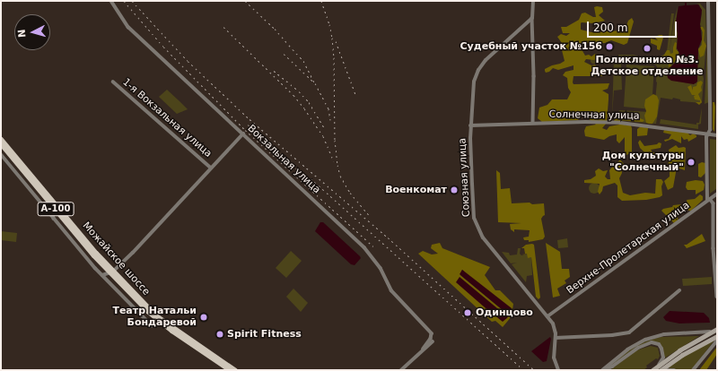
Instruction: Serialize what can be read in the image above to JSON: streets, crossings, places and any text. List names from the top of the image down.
{
  "streets": {
    "main road": ["А-100", "Можайское шоссе"],
    "street": [
      "Солнечная улица",
      "1-я Вокзальная улица",
      "Вокзальная улица",
      "Союзная улица",
      "Верхне-Пролетарская улица"
    ]
  },
  "crossings": [
    ["Солнечная улица", "Союзная улица"],
    ["Союзная улица", "Верхне-Пролетарская улица"]
  ],
  "places": [
    "Судебный участок №156",
    "Поликлиника №3. Детское отделение",
    "Дом культуры \"Солнечный\"",
    "Военкомат",
    "Одинцово",
    "Театр Натальи Бондаревой",
    "Spirit Fitness"
  ],
  "scale_bar": "200 m",
  "north": "left"
}
